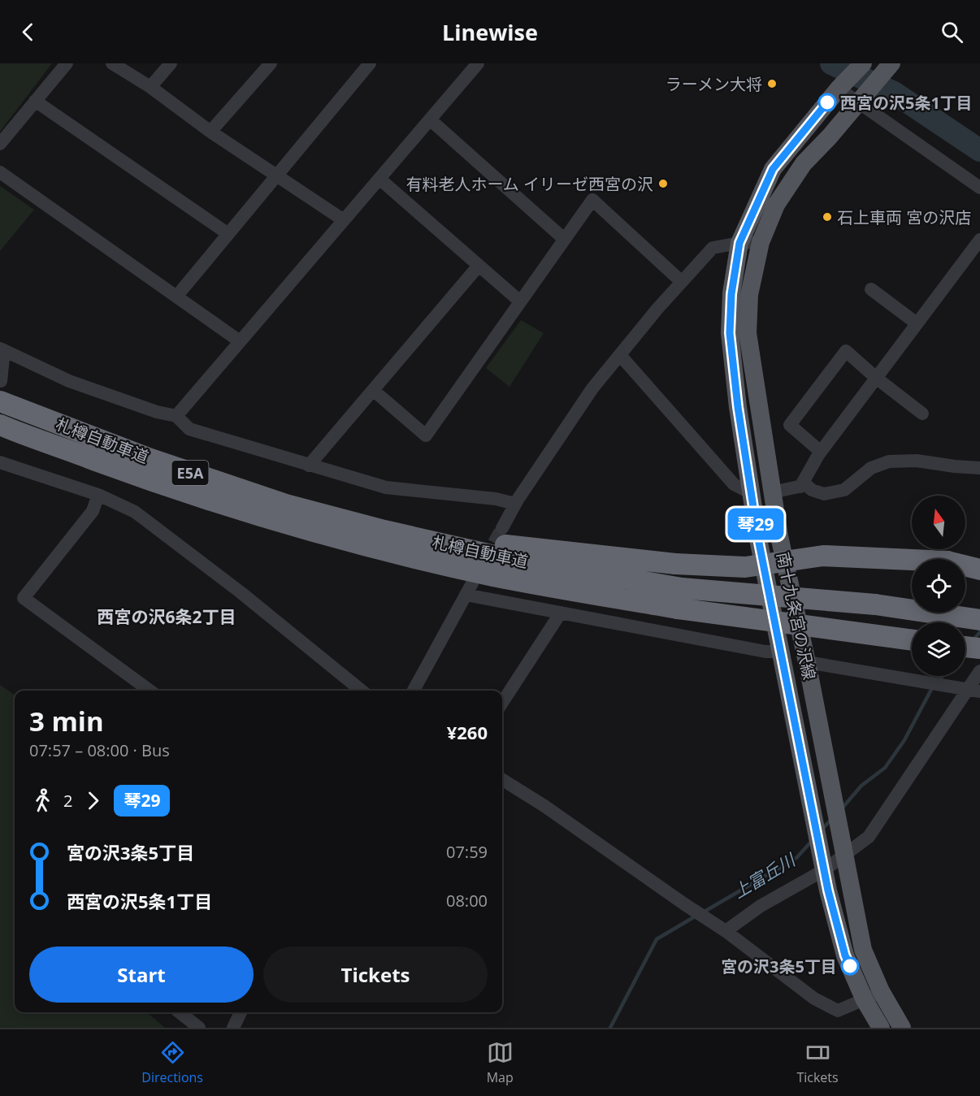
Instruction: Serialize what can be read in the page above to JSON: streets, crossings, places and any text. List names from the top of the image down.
{
  "streets": {
    "highway": ["札樽自動車道", "E5A"],
    "main road": ["南十九条宮の沢線"]
  },
  "districts": ["西宮の沢6条2丁目"],
  "water": ["上富丘川"],
  "places": [
    "ラーメン大将",
    "西宮の沢5条1丁目",
    "有料老人ホーム イリーゼ西宮の沢",
    "石上車両 宮の沢店",
    "宮の沢3条5丁目"
  ],
  "lines": ["bus line 琴29"],
  "north": "top",
  "page": {
    "header": "Linewise",
    "on_map": "琴29",
    "heading": ["3 min", "07:57 – 08:00 · Bus", "¥260"],
    "legs": ["2", "琴29"],
    "list": [
      {
        "name": "宮の沢3条5丁目",
        "value": "07:59"
      },
      {
        "name": "西宮の沢5条1丁目",
        "value": "08:00"
      }
    ],
    "buttons": ["Start", "Tickets"],
    "tabs": ["Directions", "Map", "Tickets"]
  }
}
